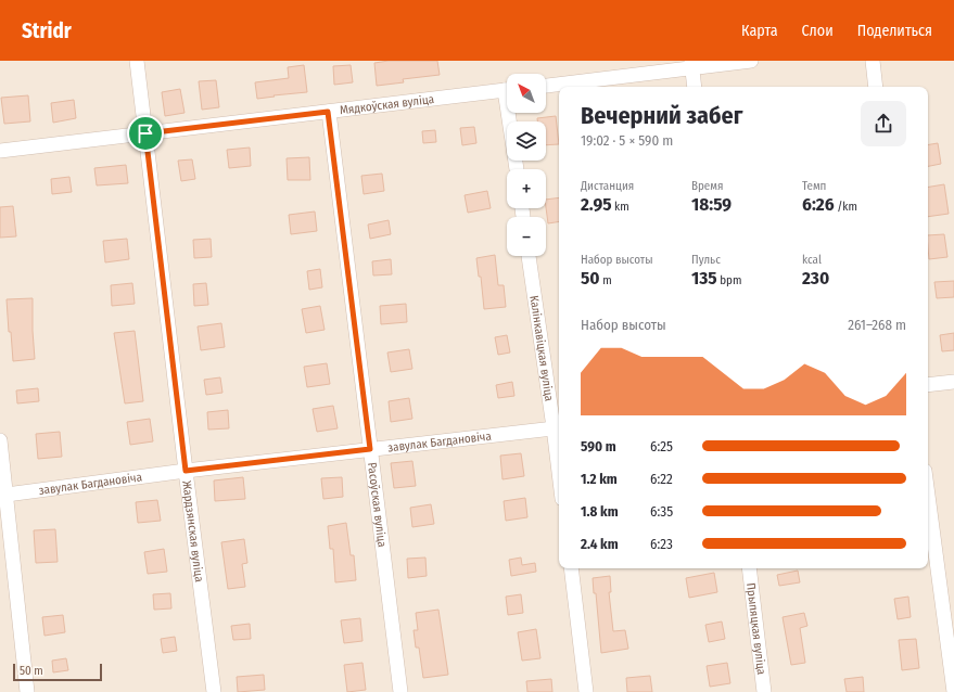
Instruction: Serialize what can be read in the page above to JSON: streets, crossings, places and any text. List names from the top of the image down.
{
  "streets": {
    "street": [
      "Мядкоўская вуліца",
      "Калінкавіцкая вуліца",
      "завулак Багдановіча",
      "Расоўская вуліца",
      "Жардзянская вуліца",
      "Прыпяцкая вуліца"
    ]
  },
  "crossings": [
    ["Мядкоўская вуліца", "Расоўская вуліца"],
    ["Мядкоўская вуліца", "Жардзянская вуліца"],
    ["Калінкавіцкая вуліца", "завулак Багдановіча"],
    ["завулак Багдановіча", "Расоўская вуліца"],
    ["завулак Багдановіча", "Жардзянская вуліца"]
  ],
  "scale_bar": "50 m",
  "north": "top left",
  "page": {
    "header": "Stridr",
    "nav": ["Карта", "Слои", "Поделиться"],
    "map_buttons": ["+", "−"],
    "heading": ["Вечерний забег", "19:02 · 5 × 590 m"],
    "stats": [
      ["Дистанция", "2.95 km"],
      ["Время", "18:59"],
      ["Темп", "6:26 /km"],
      ["Набор высоты", "50 m"],
      ["Пульс", "135 bpm"],
      ["kcal", "230"]
    ],
    "chart": ["Набор высоты", "261–268 m"],
    "list": [
      {
        "name": "590 m",
        "note": "6:25"
      },
      {
        "name": "1.2 km",
        "note": "6:22"
      },
      {
        "name": "1.8 km",
        "note": "6:35"
      },
      {
        "name": "2.4 km",
        "note": "6:23"
      }
    ],
    "scale": "50 m"
  }
}
